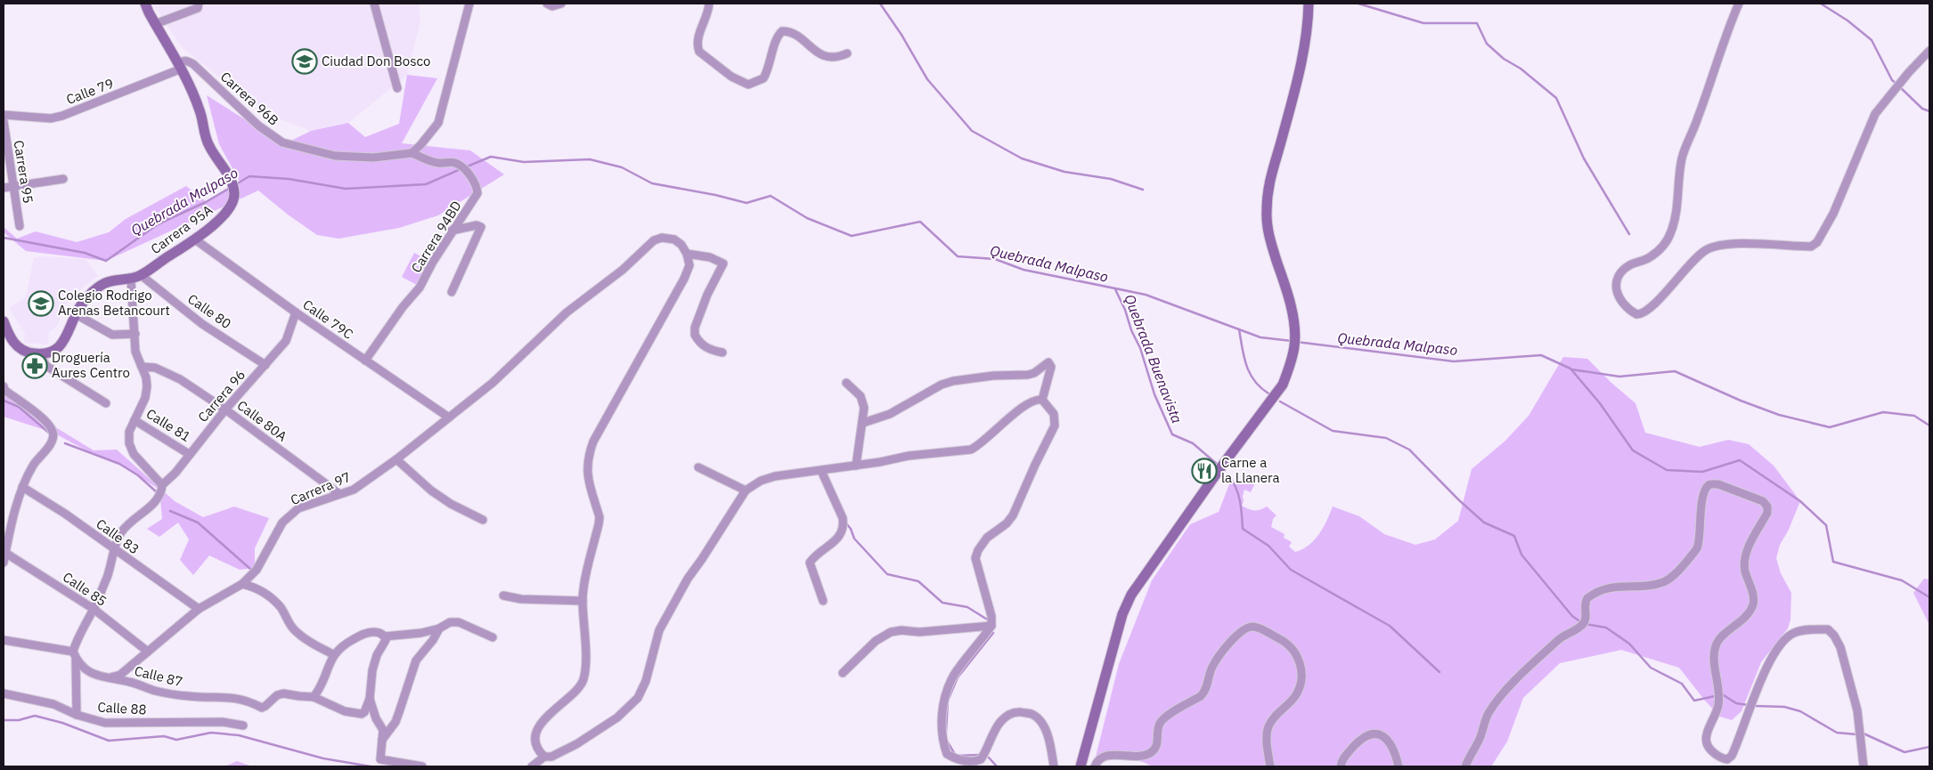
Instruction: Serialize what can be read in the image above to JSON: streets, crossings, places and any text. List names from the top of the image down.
{
  "streets": {
    "main road": ["Carrera 95A"],
    "street": [
      "Calle 79",
      "Carrera 96B",
      "Carrera 95",
      "Carrera 94BD",
      "Calle 80",
      "Calle 79C",
      "Carrera 96",
      "Calle 80A",
      "Calle 81",
      "Carrera 97",
      "Calle 83",
      "Calle 85",
      "Calle 87",
      "Calle 88"
    ]
  },
  "crossings": [
    ["Calle 79", "Carrera 96B"],
    ["Calle 79", "Carrera 95A"],
    ["Carrera 96B", "Carrera 95A"],
    ["Carrera 96B", "Carrera 94BD"],
    ["Carrera 95A", "Calle 80"],
    ["Carrera 95A", "Calle 79C"],
    ["Carrera 94BD", "Calle 79C"],
    ["Calle 80", "Carrera 96"],
    ["Calle 79C", "Carrera 96"],
    ["Calle 79C", "Carrera 97"],
    ["Carrera 96", "Calle 80A"],
    ["Carrera 96", "Calle 81"],
    ["Carrera 96", "Calle 83"],
    ["Carrera 96", "Calle 85"],
    ["Carrera 96", "Calle 87"],
    ["Carrera 96", "Calle 88"],
    ["Calle 80A", "Carrera 97"],
    ["Carrera 97", "Calle 83"],
    ["Carrera 97", "Calle 85"],
    ["Carrera 97", "Calle 87"]
  ],
  "water": ["Quebrada Malpaso", "Quebrada Buenavista"],
  "places": {
    "school or university": ["Ciudad Don Bosco", "Colegio Rodrigo Arenas Betancourt"],
    "pharmacy": ["Droguería Aures Centro"],
    "restaurant": ["Carne a la Llanera"]
  }
}
